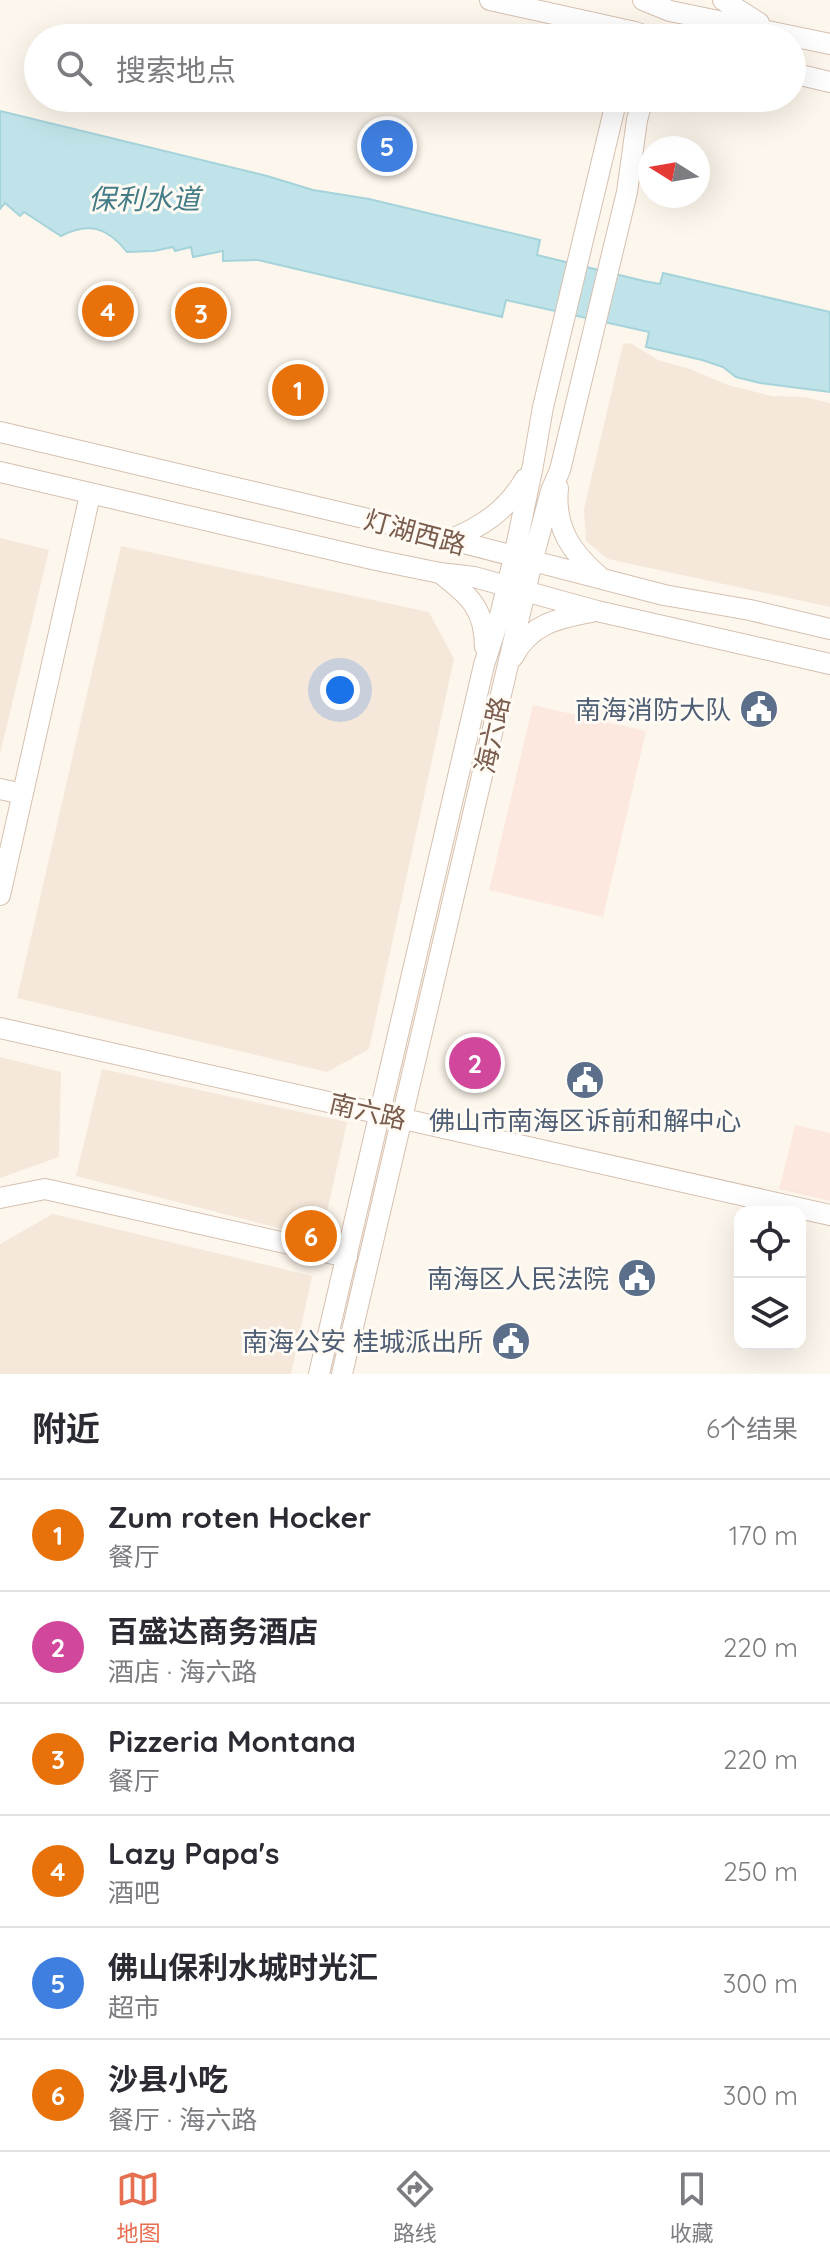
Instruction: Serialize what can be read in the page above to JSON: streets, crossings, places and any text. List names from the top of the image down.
{
  "streets": {
    "main road": ["灯湖西路", "海六路", "南六路"]
  },
  "crossings": [
    ["灯湖西路", "海六路"],
    ["海六路", "南六路"]
  ],
  "water": ["保利水道"],
  "places": {
    "public building": [
      "南海消防大队",
      "佛山市南海区诉前和解中心",
      "南海区人民法院",
      "南海公安 桂城派出所"
    ]
  },
  "north": "left",
  "page": {
    "search": "搜索地点",
    "pins": [
      "5",
      "4",
      "3",
      "1",
      "2",
      "6"
    ],
    "heading": ["附近", "6个结果"],
    "list": [
      {
        "mark": "1",
        "name": "Zum roten Hocker",
        "note": "餐厅",
        "value": "170 m"
      },
      {
        "mark": "2",
        "name": "百盛达商务酒店",
        "note": "酒店 · 海六路",
        "value": "220 m"
      },
      {
        "mark": "3",
        "name": "Pizzeria Montana",
        "note": "餐厅",
        "value": "220 m"
      },
      {
        "mark": "4",
        "name": "Lazy Papa's",
        "note": "酒吧",
        "value": "250 m"
      },
      {
        "mark": "5",
        "name": "佛山保利水城时光汇",
        "note": "超市",
        "value": "300 m"
      },
      {
        "mark": "6",
        "name": "沙县小吃",
        "note": "餐厅 · 海六路",
        "value": "300 m"
      }
    ],
    "nav": ["地图", "路线", "收藏"]
  }
}
